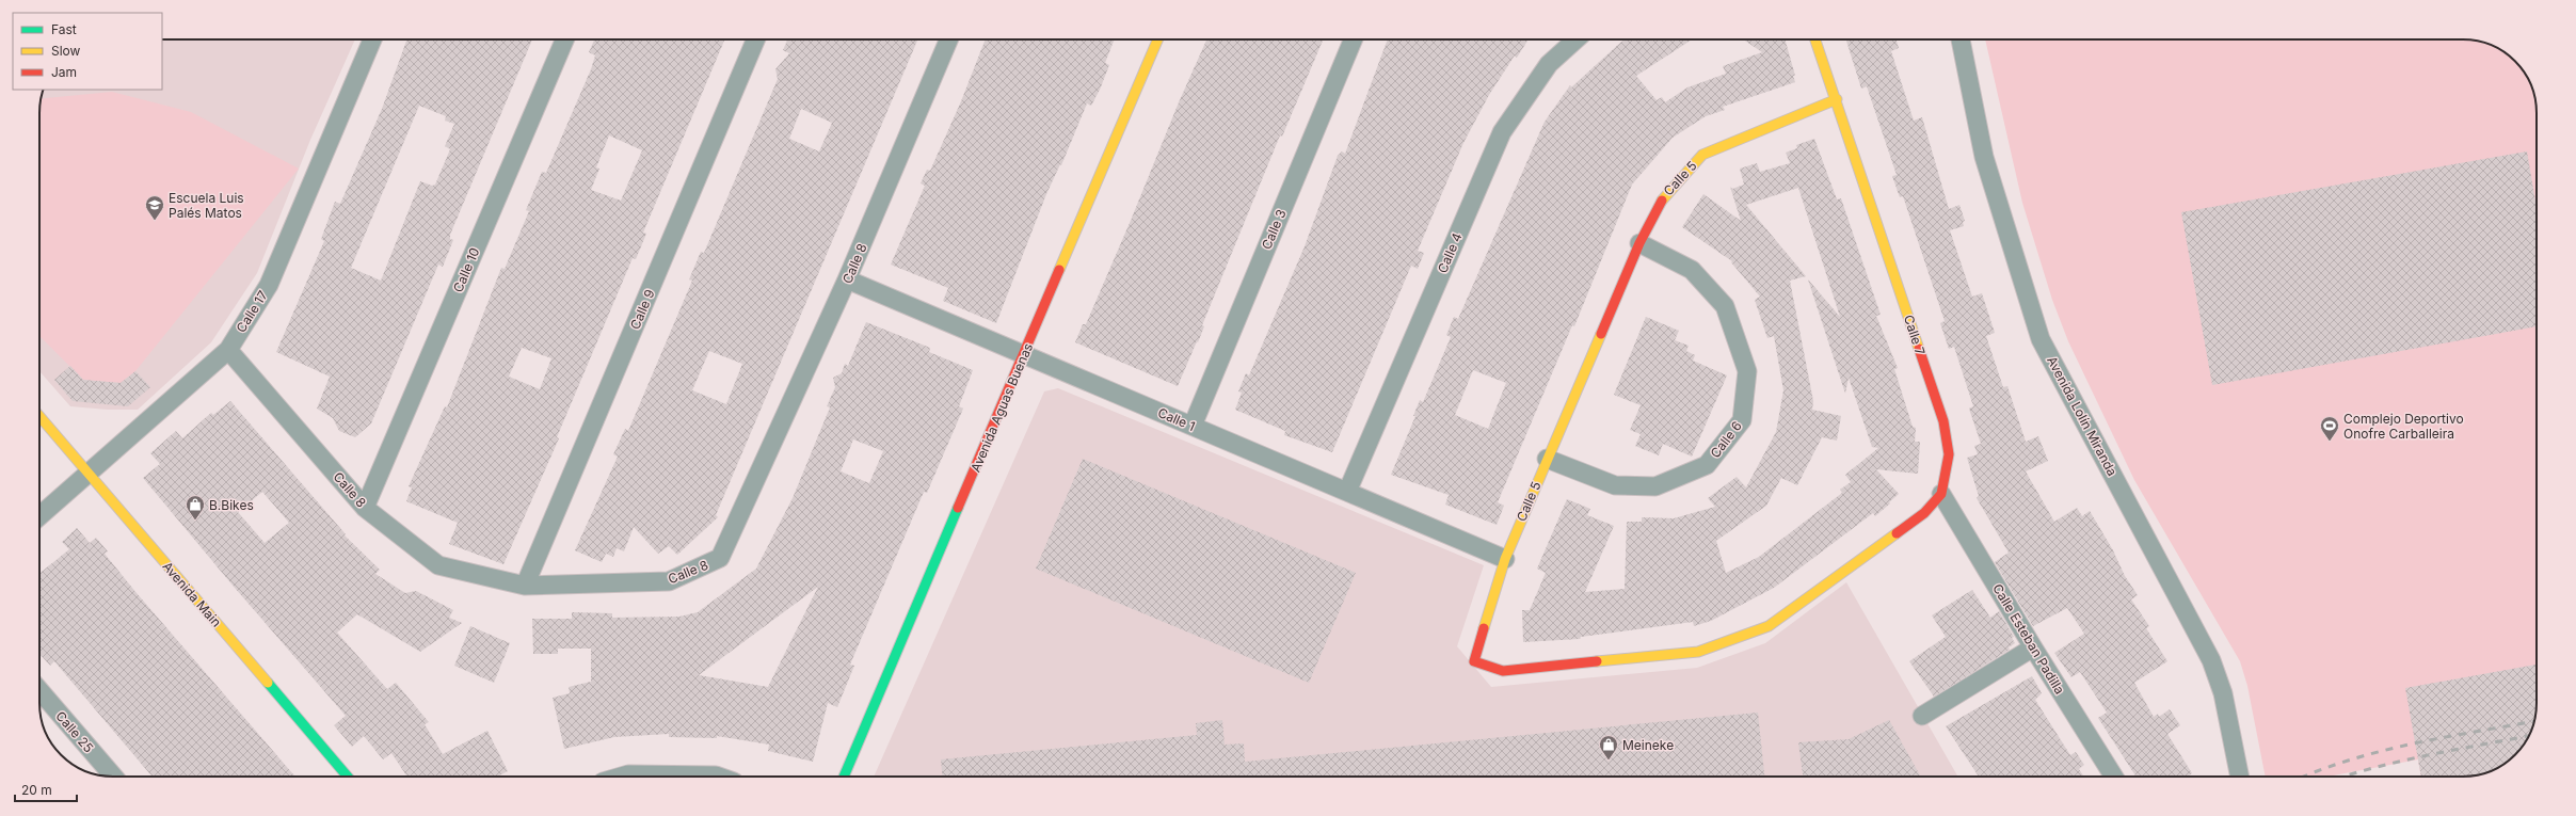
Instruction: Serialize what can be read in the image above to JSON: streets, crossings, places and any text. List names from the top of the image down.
{
  "streets": {
    "street": [
      "Calle 5",
      "Calle 3",
      "Calle 4",
      "Calle 8",
      "Calle 10",
      "Calle 9",
      "Calle 17",
      "Calle 7",
      "Avenida Aguas Buenas",
      "Avenida Lolín Miranda",
      "Calle 1",
      "Calle 6",
      "Avenida Main",
      "Calle Esteban Padilla",
      "Calle 25"
    ]
  },
  "crossings": [
    ["Calle 5", "Calle 7"],
    ["Calle 5", "Calle 1"],
    ["Calle 5", "Calle 6"],
    ["Calle 5", "Calle Esteban Padilla"],
    ["Calle 3", "Calle 1"],
    ["Calle 4", "Calle 1"],
    ["Calle 8", "Calle 10"],
    ["Calle 8", "Calle 9"],
    ["Calle 8", "Calle 17"],
    ["Calle 8", "Calle 1"],
    ["Calle 17", "Avenida Main"],
    ["Calle 7", "Calle Esteban Padilla"],
    ["Avenida Aguas Buenas", "Calle 1"]
  ],
  "places": {
    "school or university": ["Escuela Luis Palés Matos"],
    "sports": ["Complejo Deportivo Onofre Carballeira"],
    "shop": ["B.Bikes", "Meineke"]
  },
  "legend": ["Fast", "Slow", "Jam"],
  "scale_bar": "20 m"
}
